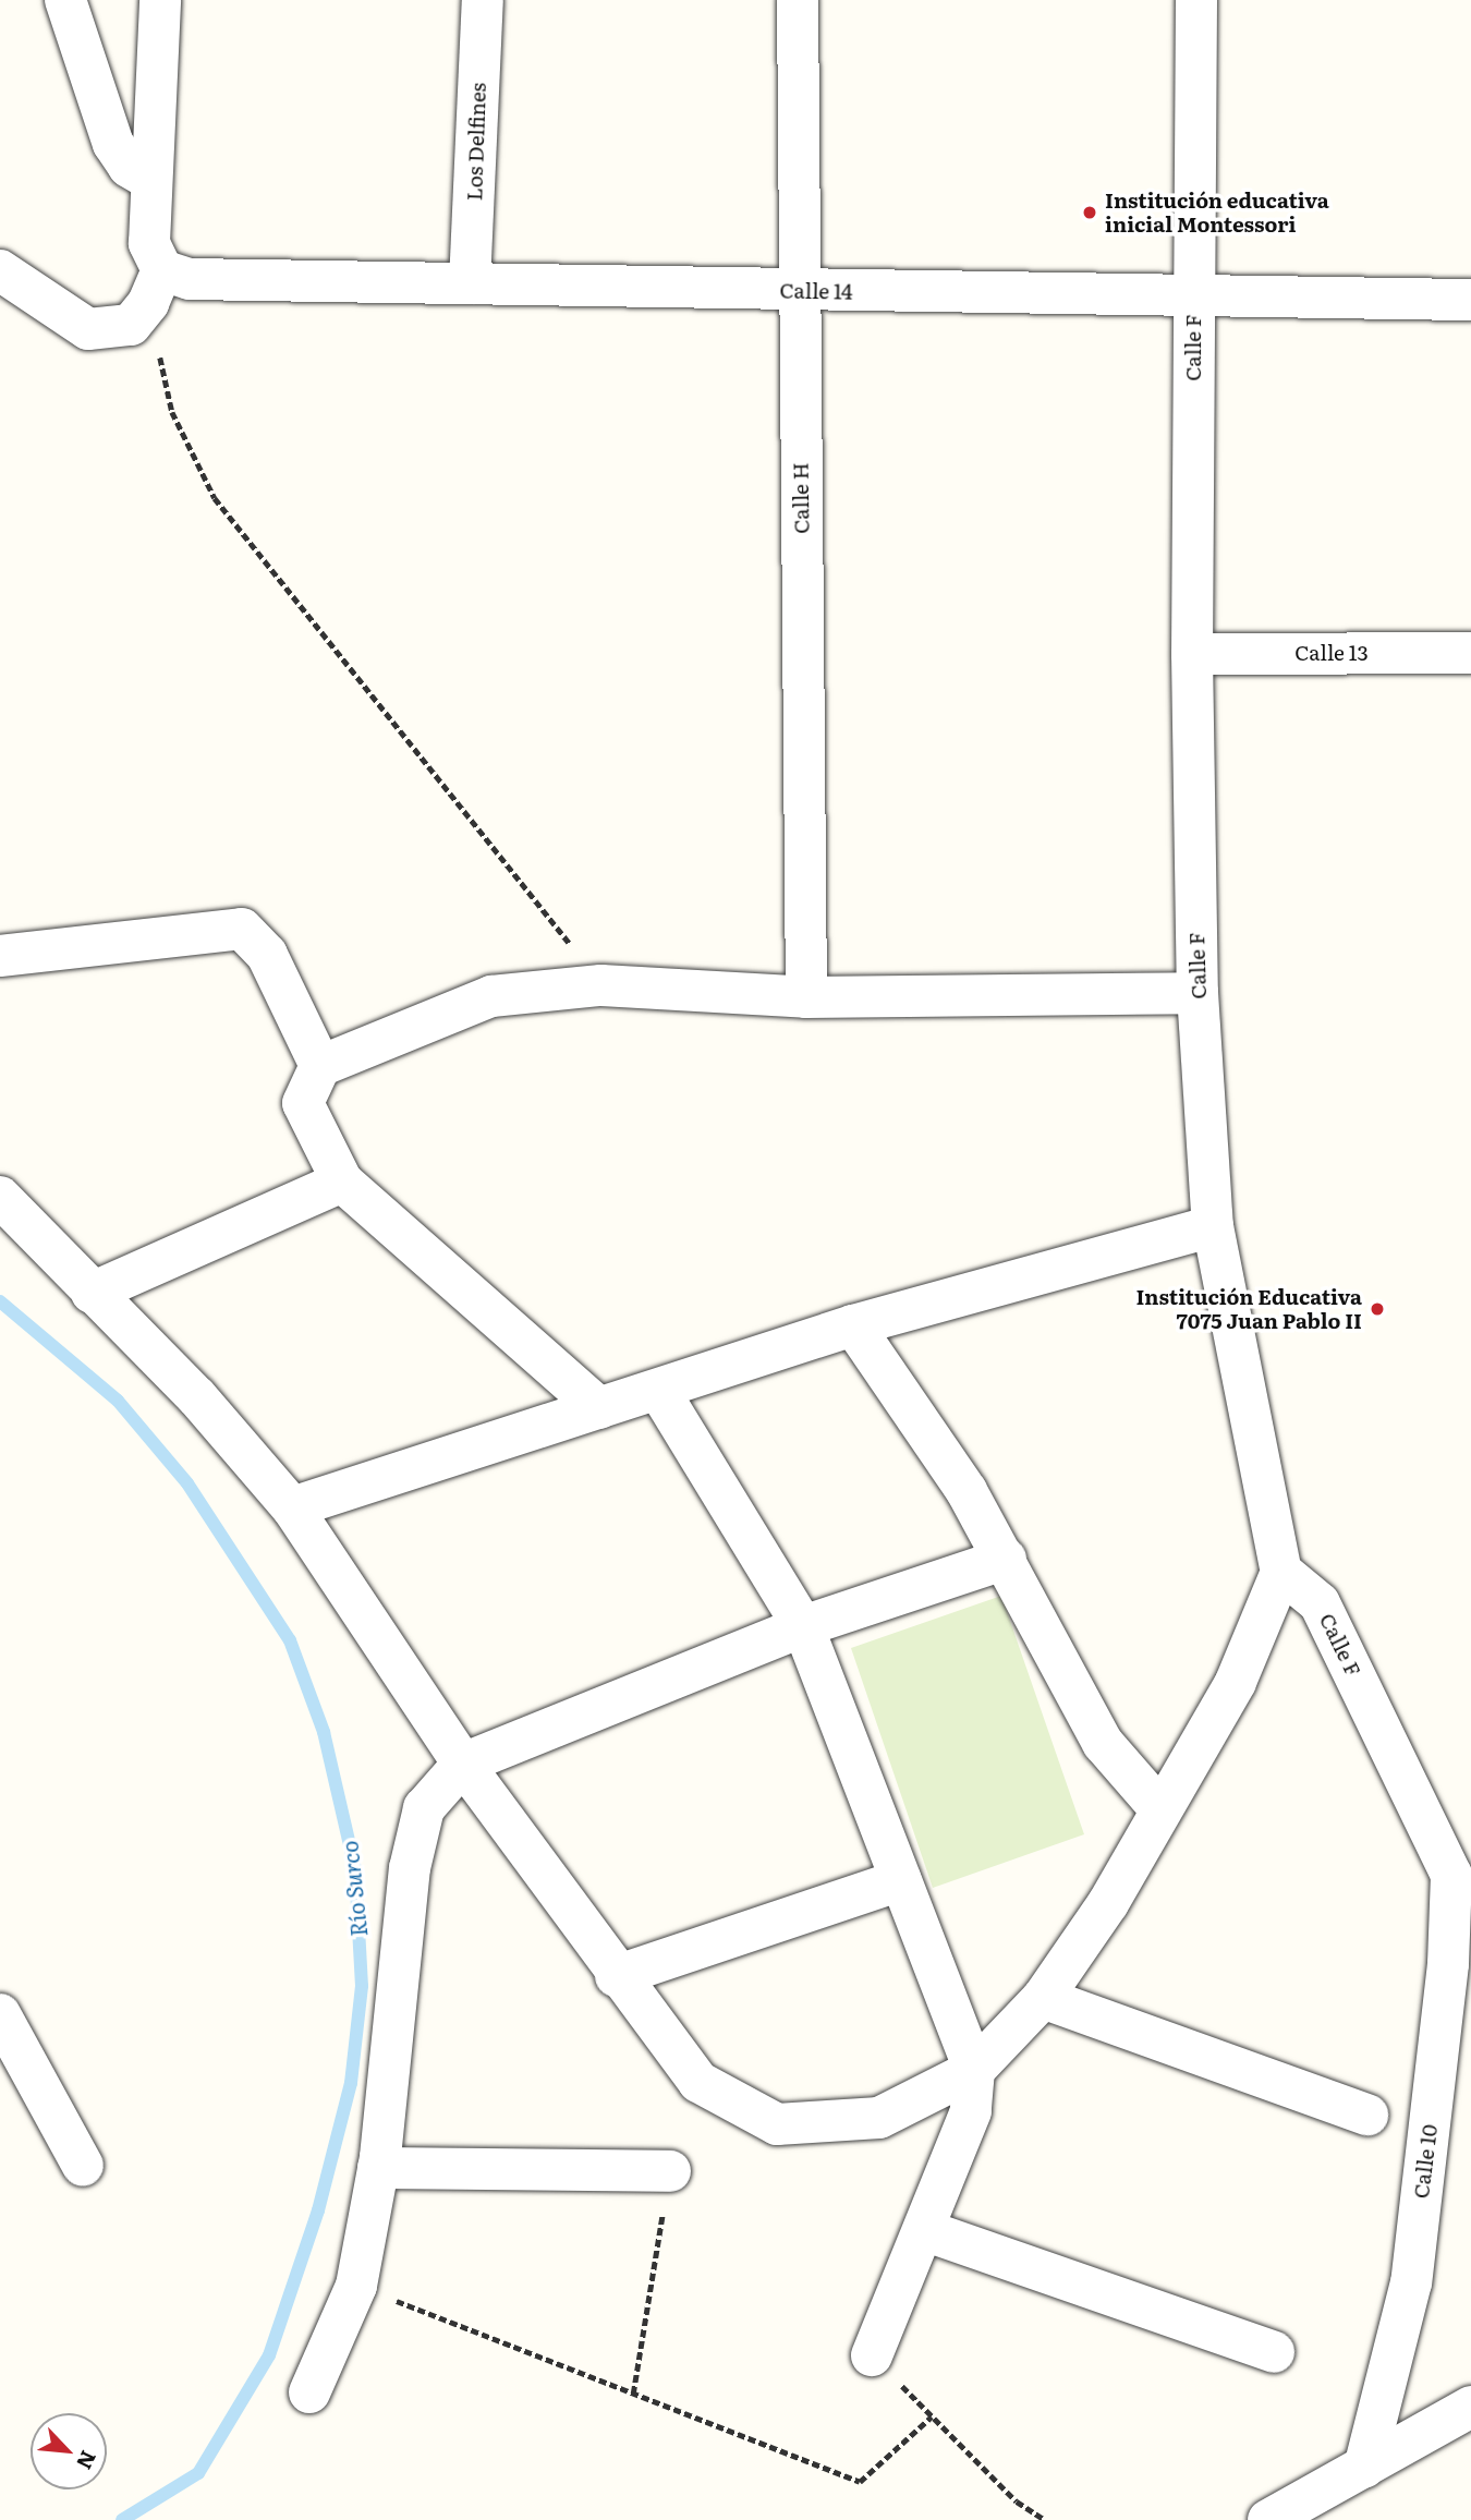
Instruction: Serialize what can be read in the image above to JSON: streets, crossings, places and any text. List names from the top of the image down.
{
  "streets": {
    "street": [
      "Los Delfines",
      "Calle 14",
      "Calle F",
      "Calle H",
      "Calle 13",
      "Calle 10"
    ]
  },
  "crossings": [
    ["Los Delfines", "Calle 14"],
    ["Calle 14", "Calle F"],
    ["Calle 14", "Calle H"],
    ["Calle F", "Calle 13"],
    ["Calle F", "Calle 10"]
  ],
  "water": ["Río Surco"],
  "places": ["Institución educativa inicial Montessori", "Institución Educativa 7075 Juan Pablo II"],
  "north": "bottom right"
}
